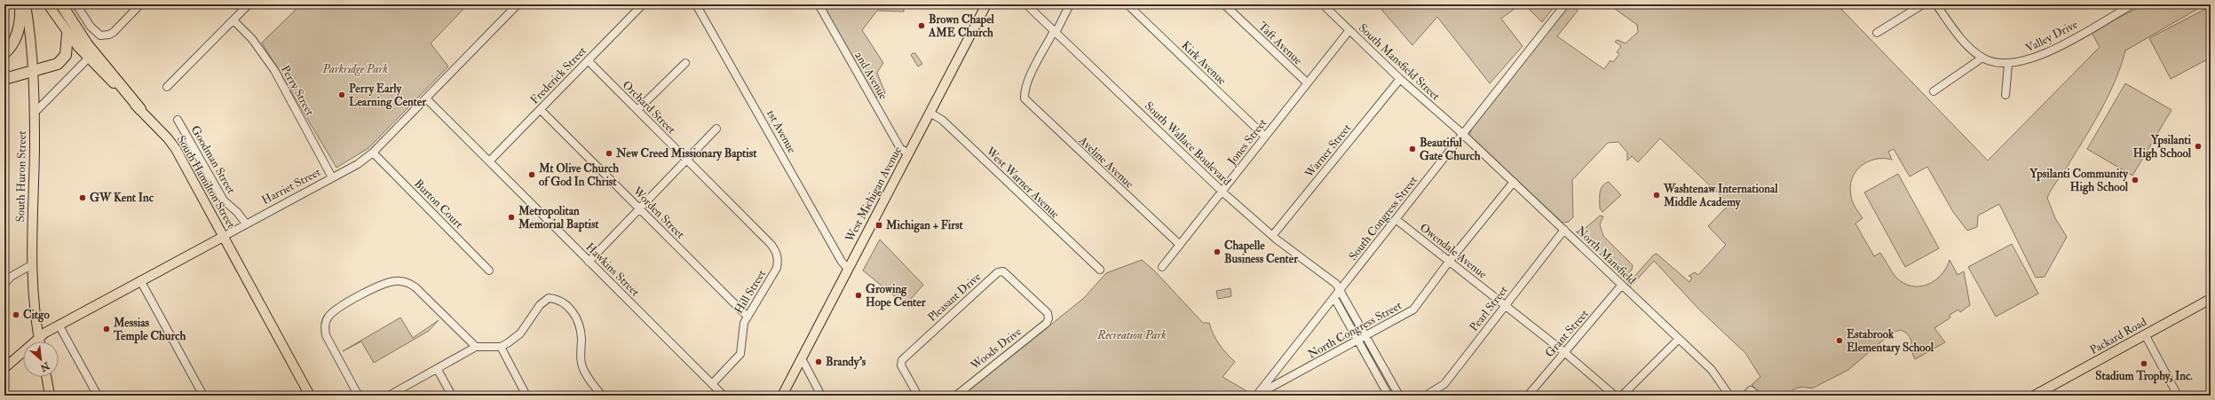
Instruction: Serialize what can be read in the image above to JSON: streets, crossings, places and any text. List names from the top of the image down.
{
  "streets": {
    "main road": [
      "South Huron Street",
      "South Hamilton Street",
      "Harriet Street",
      "West Michigan Avenue",
      "Packard Road"
    ],
    "street": [
      "Valley Drive",
      "Taft Avenue",
      "South Mansfield Street",
      "Kirk Avenue",
      "Frederick Street",
      "2nd Avenue",
      "Perry Street",
      "Orchard Street",
      "1st Avenue",
      "Jones Street",
      "South Wallace Boulevard",
      "Warner Street",
      "Goodman Street",
      "Aveline Avenue",
      "West Warner Avenue",
      "Burton Court",
      "Worden Street",
      "South Congress Street",
      "Owendale Avenue",
      "North Mansfield",
      "Hawkins Street",
      "Hill Street",
      "Pleasant Drive",
      "Pearl Street",
      "North Congress Street",
      "Grant Street",
      "Woods Drive"
    ]
  },
  "crossings": [
    ["Taft Avenue", "Jones Street"],
    ["South Mansfield Street", "Jones Street"],
    ["South Mansfield Street", "Warner Street"],
    ["South Mansfield Street", "South Congress Street"],
    ["South Mansfield Street", "North Mansfield"],
    ["Kirk Avenue", "Jones Street"],
    ["Frederick Street", "Orchard Street"],
    ["Frederick Street", "Worden Street"],
    ["Frederick Street", "Hawkins Street"],
    ["2nd Avenue", "West Michigan Avenue"],
    ["Perry Street", "Harriet Street"],
    ["Orchard Street", "Hill Street"],
    ["1st Avenue", "West Michigan Avenue"],
    ["Jones Street", "South Wallace Boulevard"],
    ["Jones Street", "Aveline Avenue"],
    ["South Wallace Boulevard", "Warner Street"],
    ["South Wallace Boulevard", "Aveline Avenue"],
    ["South Wallace Boulevard", "South Congress Street"],
    ["South Wallace Boulevard", "North Congress Street"],
    ["Goodman Street", "Harriet Street"],
    ["South Huron Street", "Harriet Street"],
    ["South Hamilton Street", "Harriet Street"],
    ["West Warner Avenue", "West Michigan Avenue"],
    ["Harriet Street", "Burton Court"],
    ["Harriet Street", "Hawkins Street"],
    ["Worden Street", "Hill Street"],
    ["South Congress Street", "Owendale Avenue"],
    ["South Congress Street", "North Mansfield"],
    ["South Congress Street", "North Congress Street"],
    ["Owendale Avenue", "Pearl Street"],
    ["Owendale Avenue", "North Congress Street"],
    ["Owendale Avenue", "Grant Street"],
    ["North Mansfield", "Pearl Street"],
    ["North Mansfield", "North Congress Street"],
    ["North Mansfield", "Grant Street"],
    ["Hawkins Street", "Hill Street"],
    ["Pleasant Drive", "Woods Drive"]
  ],
  "parks": ["Parkridge Park", "Recreation Park"],
  "places": {
    "other": [
      "Brown Chapel AME Church",
      "Perry Early Learning Center",
      "Ypsilanti High School",
      "Beautiful Gate Church",
      "New Creed Missionary Baptist",
      "Mt Olive Church of God In Christ",
      "Ypsilanti Community High School",
      "Washtenaw International Middle Academy",
      "GW Kent Inc",
      "Metropolitan Memorial Baptist",
      "Chapelle Business Center",
      "Growing Hope Center",
      "Citgo",
      "Messias Temple Church",
      "Estabrook Elementary School",
      "Brandy's",
      "Stadium Trophy, Inc."
    ],
    "transit": ["Michigan + First"]
  },
  "north": "bottom right"
}
